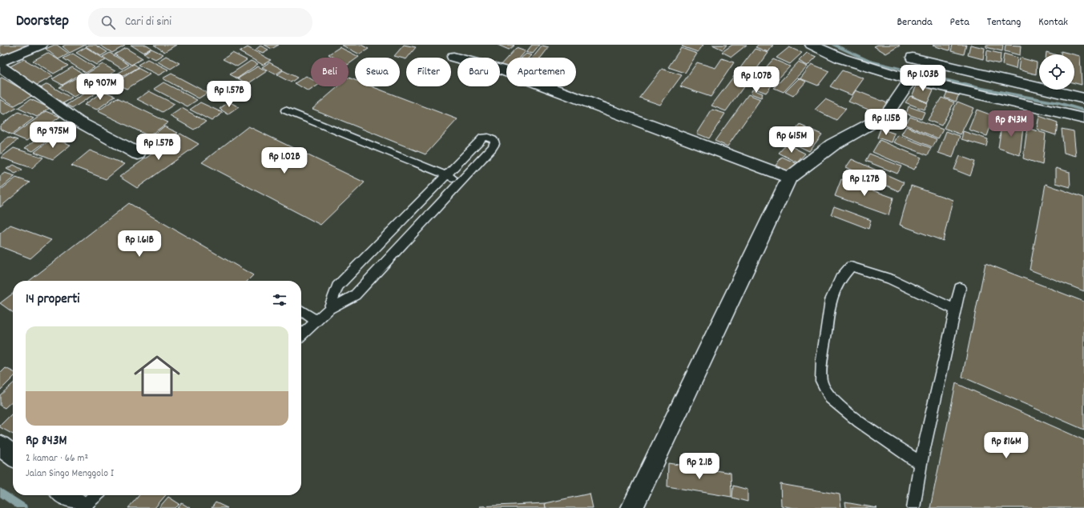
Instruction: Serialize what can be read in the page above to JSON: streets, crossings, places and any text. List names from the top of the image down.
{
  "page": {
    "header": "Doorstep",
    "search": "Cari di sini",
    "nav": [
      "Beranda",
      "Peta",
      "Tentang",
      "Kontak"
    ],
    "chip": [
      "Beli",
      "Sewa",
      "Filter",
      "Baru",
      "Apartemen"
    ],
    "price": [
      "Rp 1.03B",
      "Rp 1.07B",
      "Rp 907M",
      "Rp 1.57B",
      "Rp 1.15B",
      "Rp 843M",
      "Rp 975M",
      "Rp 615M",
      "Rp 1.57B",
      "Rp 1.02B",
      "Rp 1.27B",
      "Rp 1.61B",
      "Rp 816M",
      "Rp 2.1B"
    ],
    "heading": "14 properti",
    "list": [
      {
        "name": "Rp 843M",
        "note": "2 kamar · 66 m² · Jalan Singo Menggolo I"
      }
    ]
  }
}
